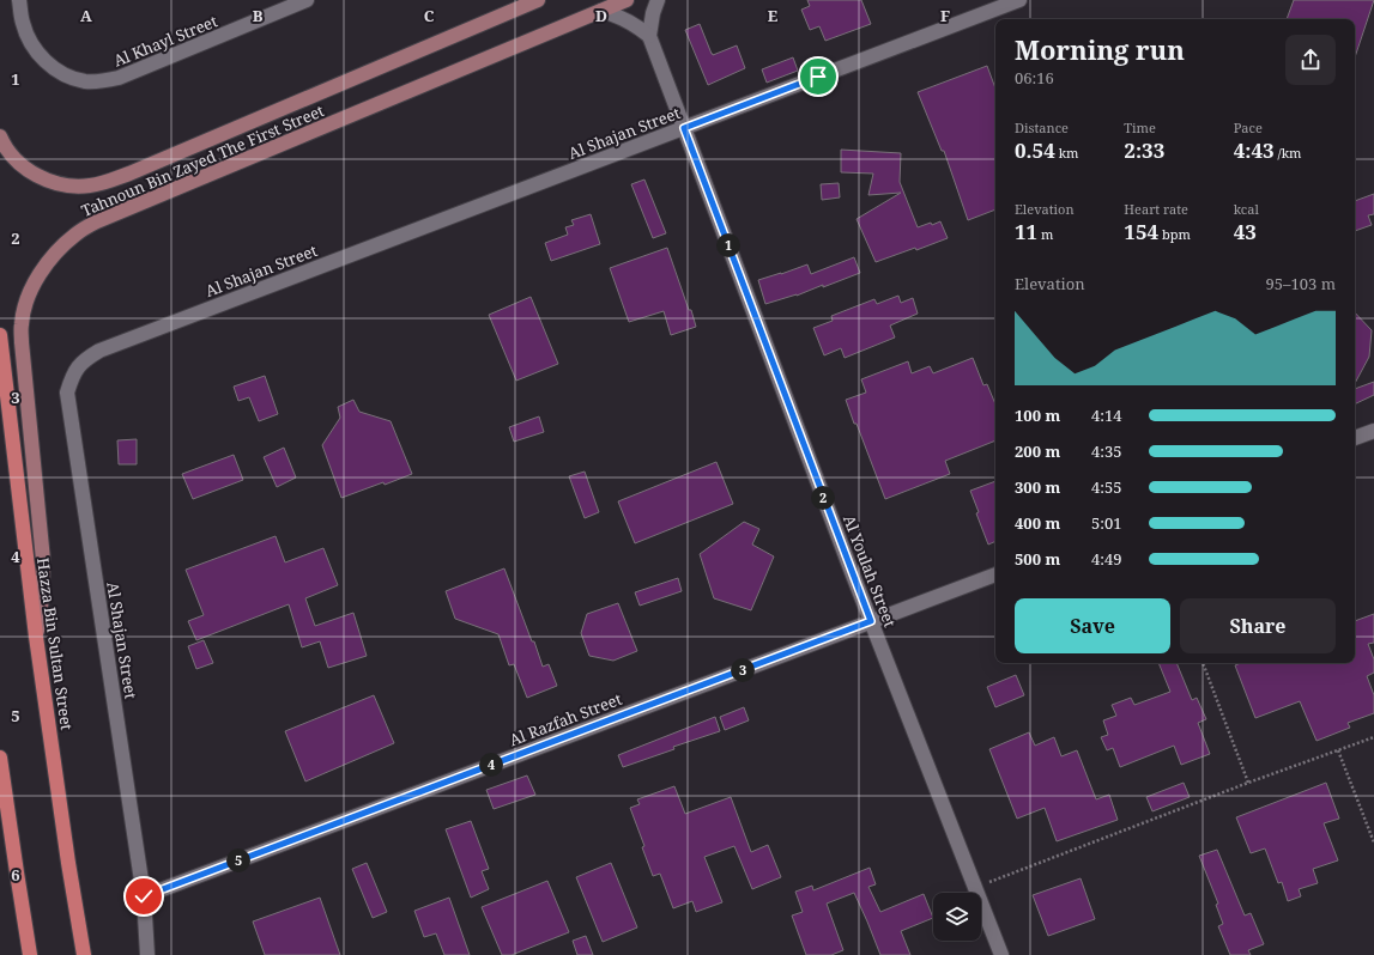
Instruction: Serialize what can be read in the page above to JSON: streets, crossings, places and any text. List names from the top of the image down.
{
  "streets": {
    "main road": ["Hazza Bin Sultan Street"],
    "street": [
      "Al Khayl Street",
      "Al Shajan Street",
      "Tahnoun Bin Zayed The First Street",
      "Al Youlah Street",
      "Al Razfah Street"
    ]
  },
  "crossings": [
    ["Al Shajan Street", "Al Youlah Street"],
    ["Al Shajan Street", "Al Razfah Street"],
    ["Tahnoun Bin Zayed The First Street", "Hazza Bin Sultan Street"],
    ["Al Youlah Street", "Al Razfah Street"]
  ],
  "page": {
    "heading": ["Morning run", "06:16"],
    "stats": [
      ["Distance", "0.54 km"],
      ["Time", "2:33"],
      ["Pace", "4:43 /km"],
      ["Elevation", "11 m"],
      ["Heart rate", "154 bpm"],
      ["kcal", "43"]
    ],
    "pins": [
      "1",
      "2",
      "3",
      "4",
      "5"
    ],
    "chart": ["Elevation", "95–103 m"],
    "list": [
      {
        "name": "100 m",
        "note": "4:14"
      },
      {
        "name": "200 m",
        "note": "4:35"
      },
      {
        "name": "300 m",
        "note": "4:55"
      },
      {
        "name": "400 m",
        "note": "5:01"
      },
      {
        "name": "500 m",
        "note": "4:49"
      }
    ],
    "buttons": ["Save", "Share"]
  },
  "grid": {
    "columns": [
      "A",
      "B",
      "C",
      "D",
      "E",
      "F"
    ],
    "rows": [
      "1",
      "2",
      "3",
      "4",
      "5",
      "6"
    ]
  }
}
